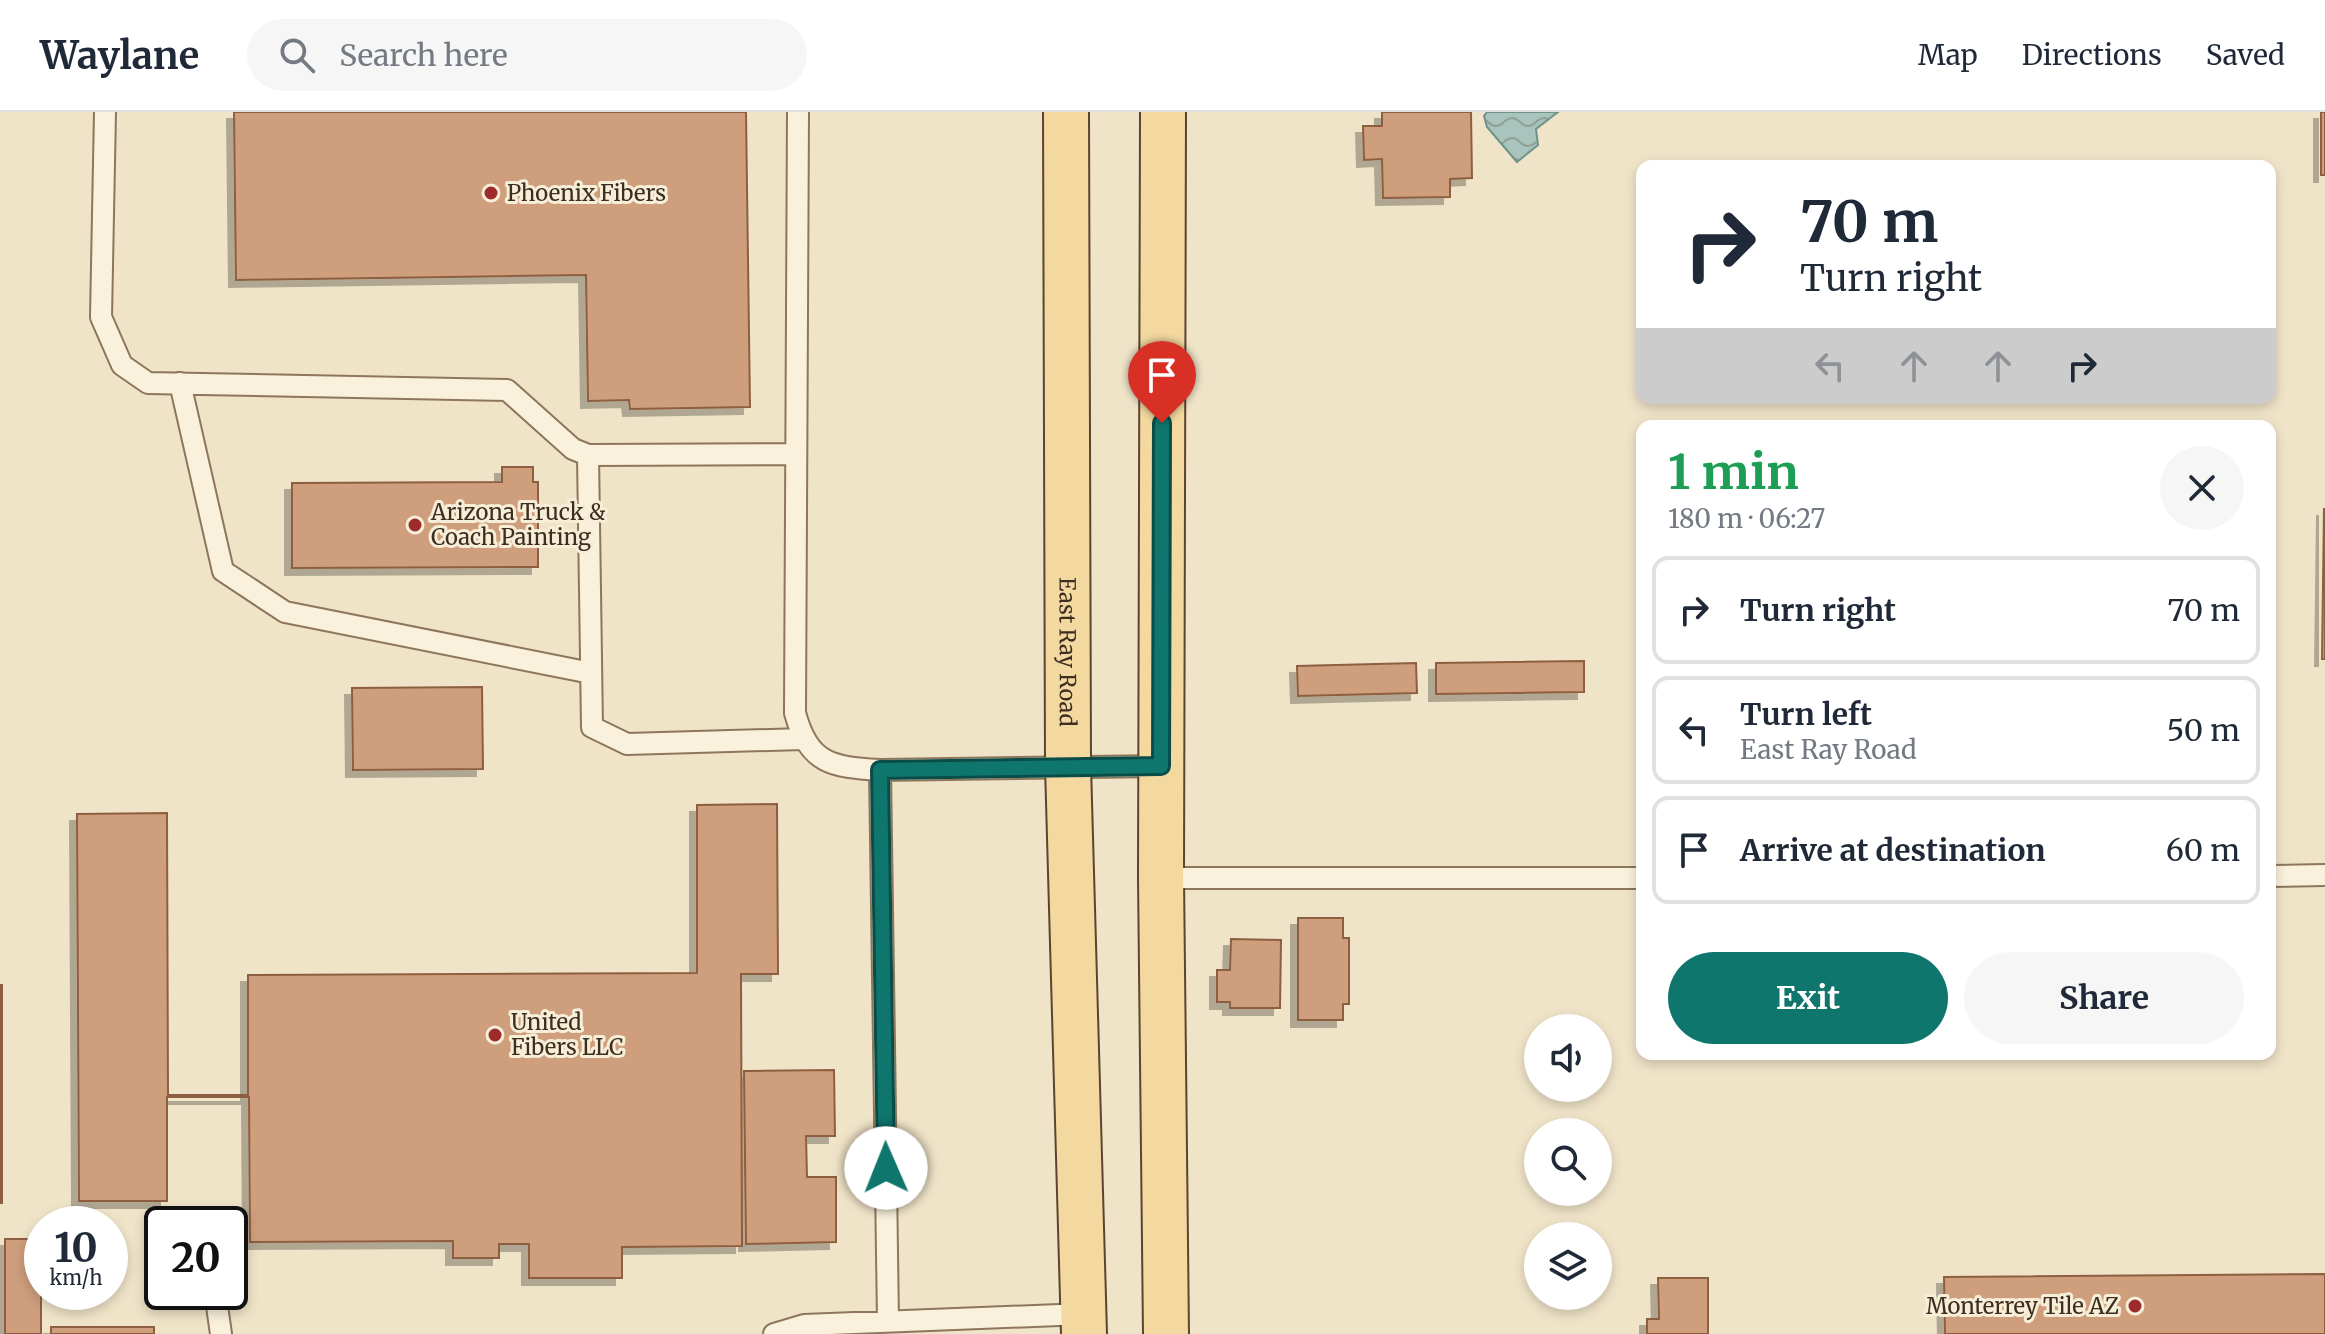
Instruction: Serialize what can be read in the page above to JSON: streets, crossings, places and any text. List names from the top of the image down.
{
  "streets": {
    "main road": ["East Ray Road"]
  },
  "places": [
    "Phoenix Fibers",
    "Arizona Truck & Coach Painting",
    "United Fibers LLC",
    "Monterrey Tile AZ"
  ],
  "page": {
    "header": "Waylane",
    "search": "Search here",
    "nav": ["Map", "Directions", "Saved"],
    "turn": ["70 m", "Turn right"],
    "heading": ["1 min", "180 m · 06:27"],
    "list": [
      {
        "name": "Turn right",
        "value": "70 m"
      },
      {
        "name": "Turn left",
        "note": "East Ray Road",
        "value": "50 m"
      },
      {
        "name": "Arrive at destination",
        "value": "60 m"
      }
    ],
    "buttons": ["Exit", "Share"],
    "speed": "10 km/h",
    "limit": "20"
  }
}
